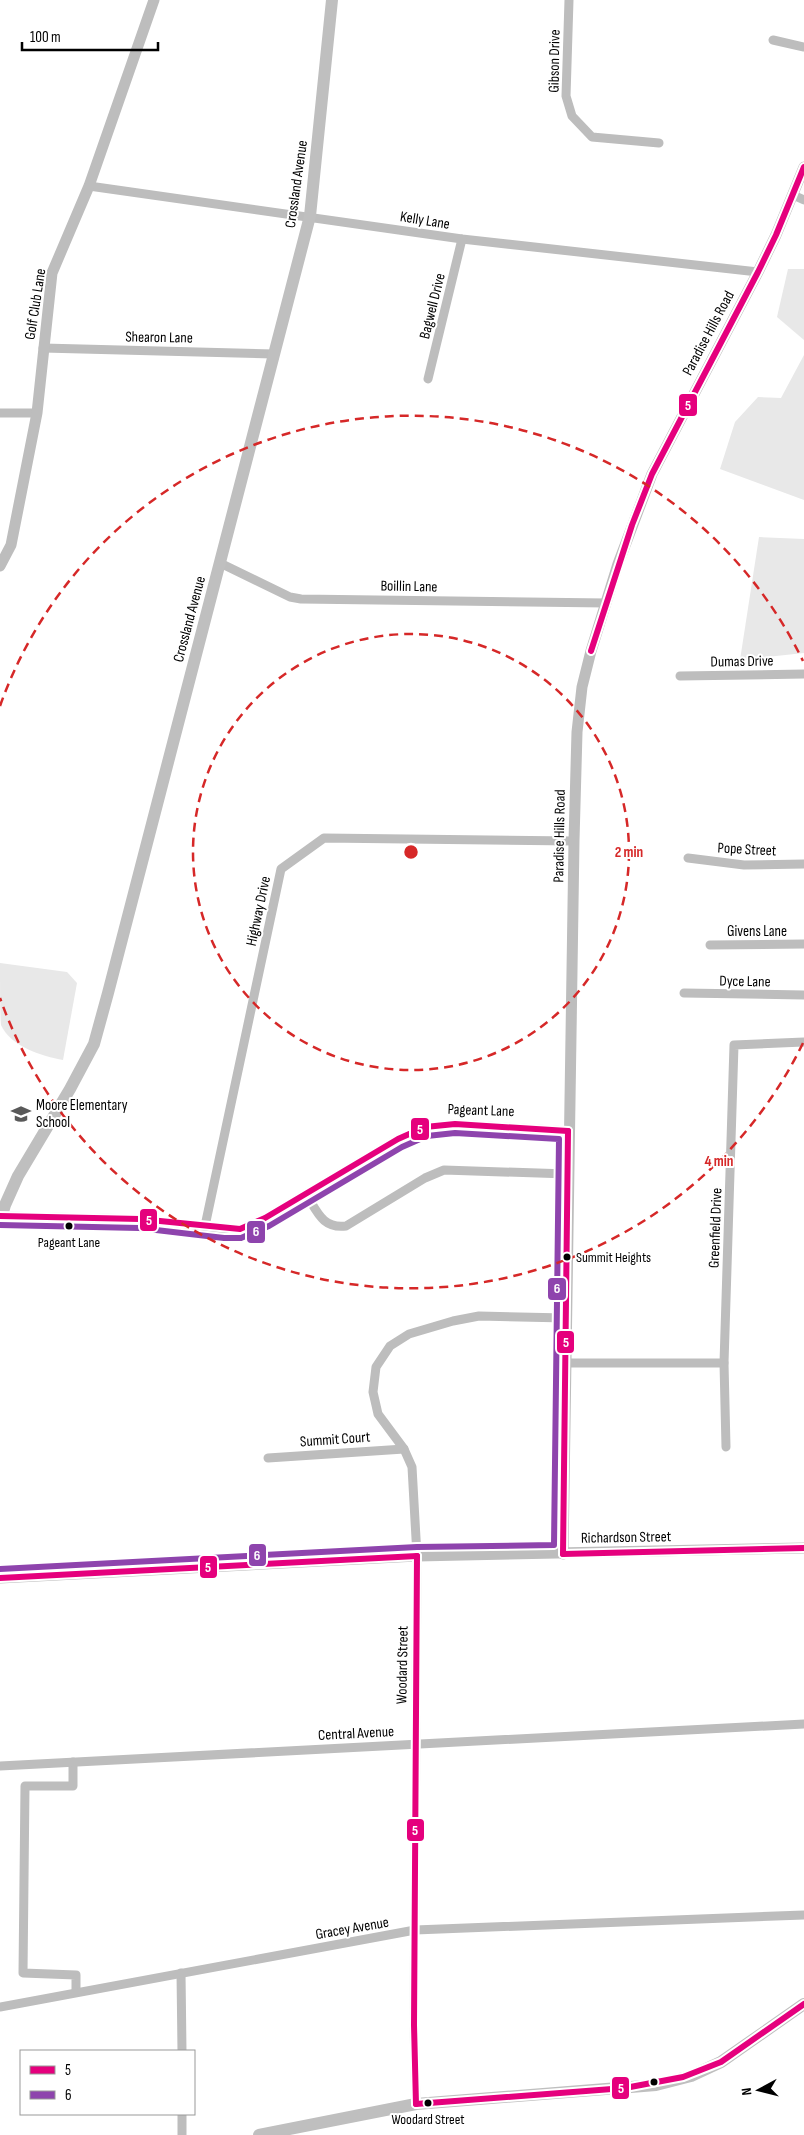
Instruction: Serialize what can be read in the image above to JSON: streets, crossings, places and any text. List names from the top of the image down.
{
  "streets": {
    "main road": ["Crossland Avenue"],
    "street": [
      "Gibson Drive",
      "Kelly Lane",
      "Golf Club Lane",
      "Bagwell Drive",
      "Paradise Hills Road",
      "Shearon Lane",
      "Boillin Lane",
      "Dumas Drive",
      "Pope Street",
      "Highway Drive",
      "Givens Lane",
      "Dyce Lane",
      "Pageant Lane",
      "Greenfield Drive",
      "Summit Court",
      "Richardson Street",
      "Woodard Street",
      "Central Avenue",
      "Gracey Avenue"
    ]
  },
  "crossings": [
    ["Crossland Avenue", "Kelly Lane"],
    ["Crossland Avenue", "Shearon Lane"],
    ["Crossland Avenue", "Boillin Lane"],
    ["Crossland Avenue", "Pageant Lane"],
    ["Kelly Lane", "Golf Club Lane"],
    ["Kelly Lane", "Bagwell Drive"],
    ["Kelly Lane", "Paradise Hills Road"],
    ["Golf Club Lane", "Shearon Lane"],
    ["Paradise Hills Road", "Boillin Lane"],
    ["Paradise Hills Road", "Highway Drive"],
    ["Paradise Hills Road", "Pageant Lane"],
    ["Paradise Hills Road", "Richardson Street"],
    ["Highway Drive", "Pageant Lane"],
    ["Richardson Street", "Woodard Street"],
    ["Woodard Street", "Central Avenue"],
    ["Woodard Street", "Gracey Avenue"]
  ],
  "places": {
    "school or university": ["Moore Elementary School"],
    "other": ["Pageant Lane", "Summit Heights", "Woodard Street"]
  },
  "lines": ["transit line 5", "transit line 6"],
  "legend": ["5", "6"],
  "scale_bar": "100 m",
  "north": "left",
  "rings": ["2 min", "4 min"]
}
